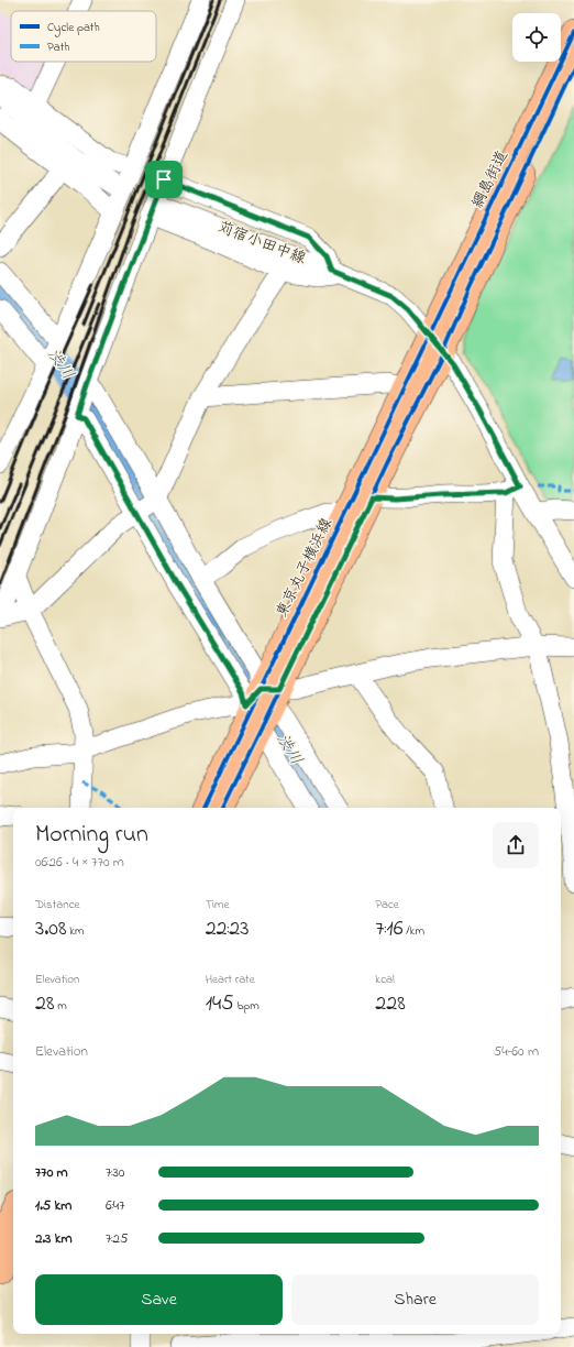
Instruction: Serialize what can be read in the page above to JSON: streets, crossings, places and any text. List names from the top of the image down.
{
  "streets": {
    "main road": ["綱島街道", "東京丸子横浜線"],
    "street": ["苅宿小田中線"]
  },
  "crossings": [
    ["綱島街道", "苅宿小田中線"],
    ["綱島街道", "東京丸子横浜線"],
    ["苅宿小田中線", "東京丸子横浜線"]
  ],
  "water": ["渋川"],
  "legend": ["Cycle path", "Path"],
  "page": {
    "heading": ["Morning run", "06:26 · 4 × 770 m"],
    "stats": [
      ["Distance", "3.08 km"],
      ["Time", "22:23"],
      ["Pace", "7:16 /km"],
      ["Elevation", "28 m"],
      ["Heart rate", "145 bpm"],
      ["kcal", "228"]
    ],
    "chart": ["Elevation", "54–60 m"],
    "list": [
      {
        "name": "770 m",
        "note": "7:30"
      },
      {
        "name": "1.5 km",
        "note": "6:47"
      },
      {
        "name": "2.3 km",
        "note": "7:25"
      }
    ],
    "buttons": ["Save", "Share"]
  }
}
